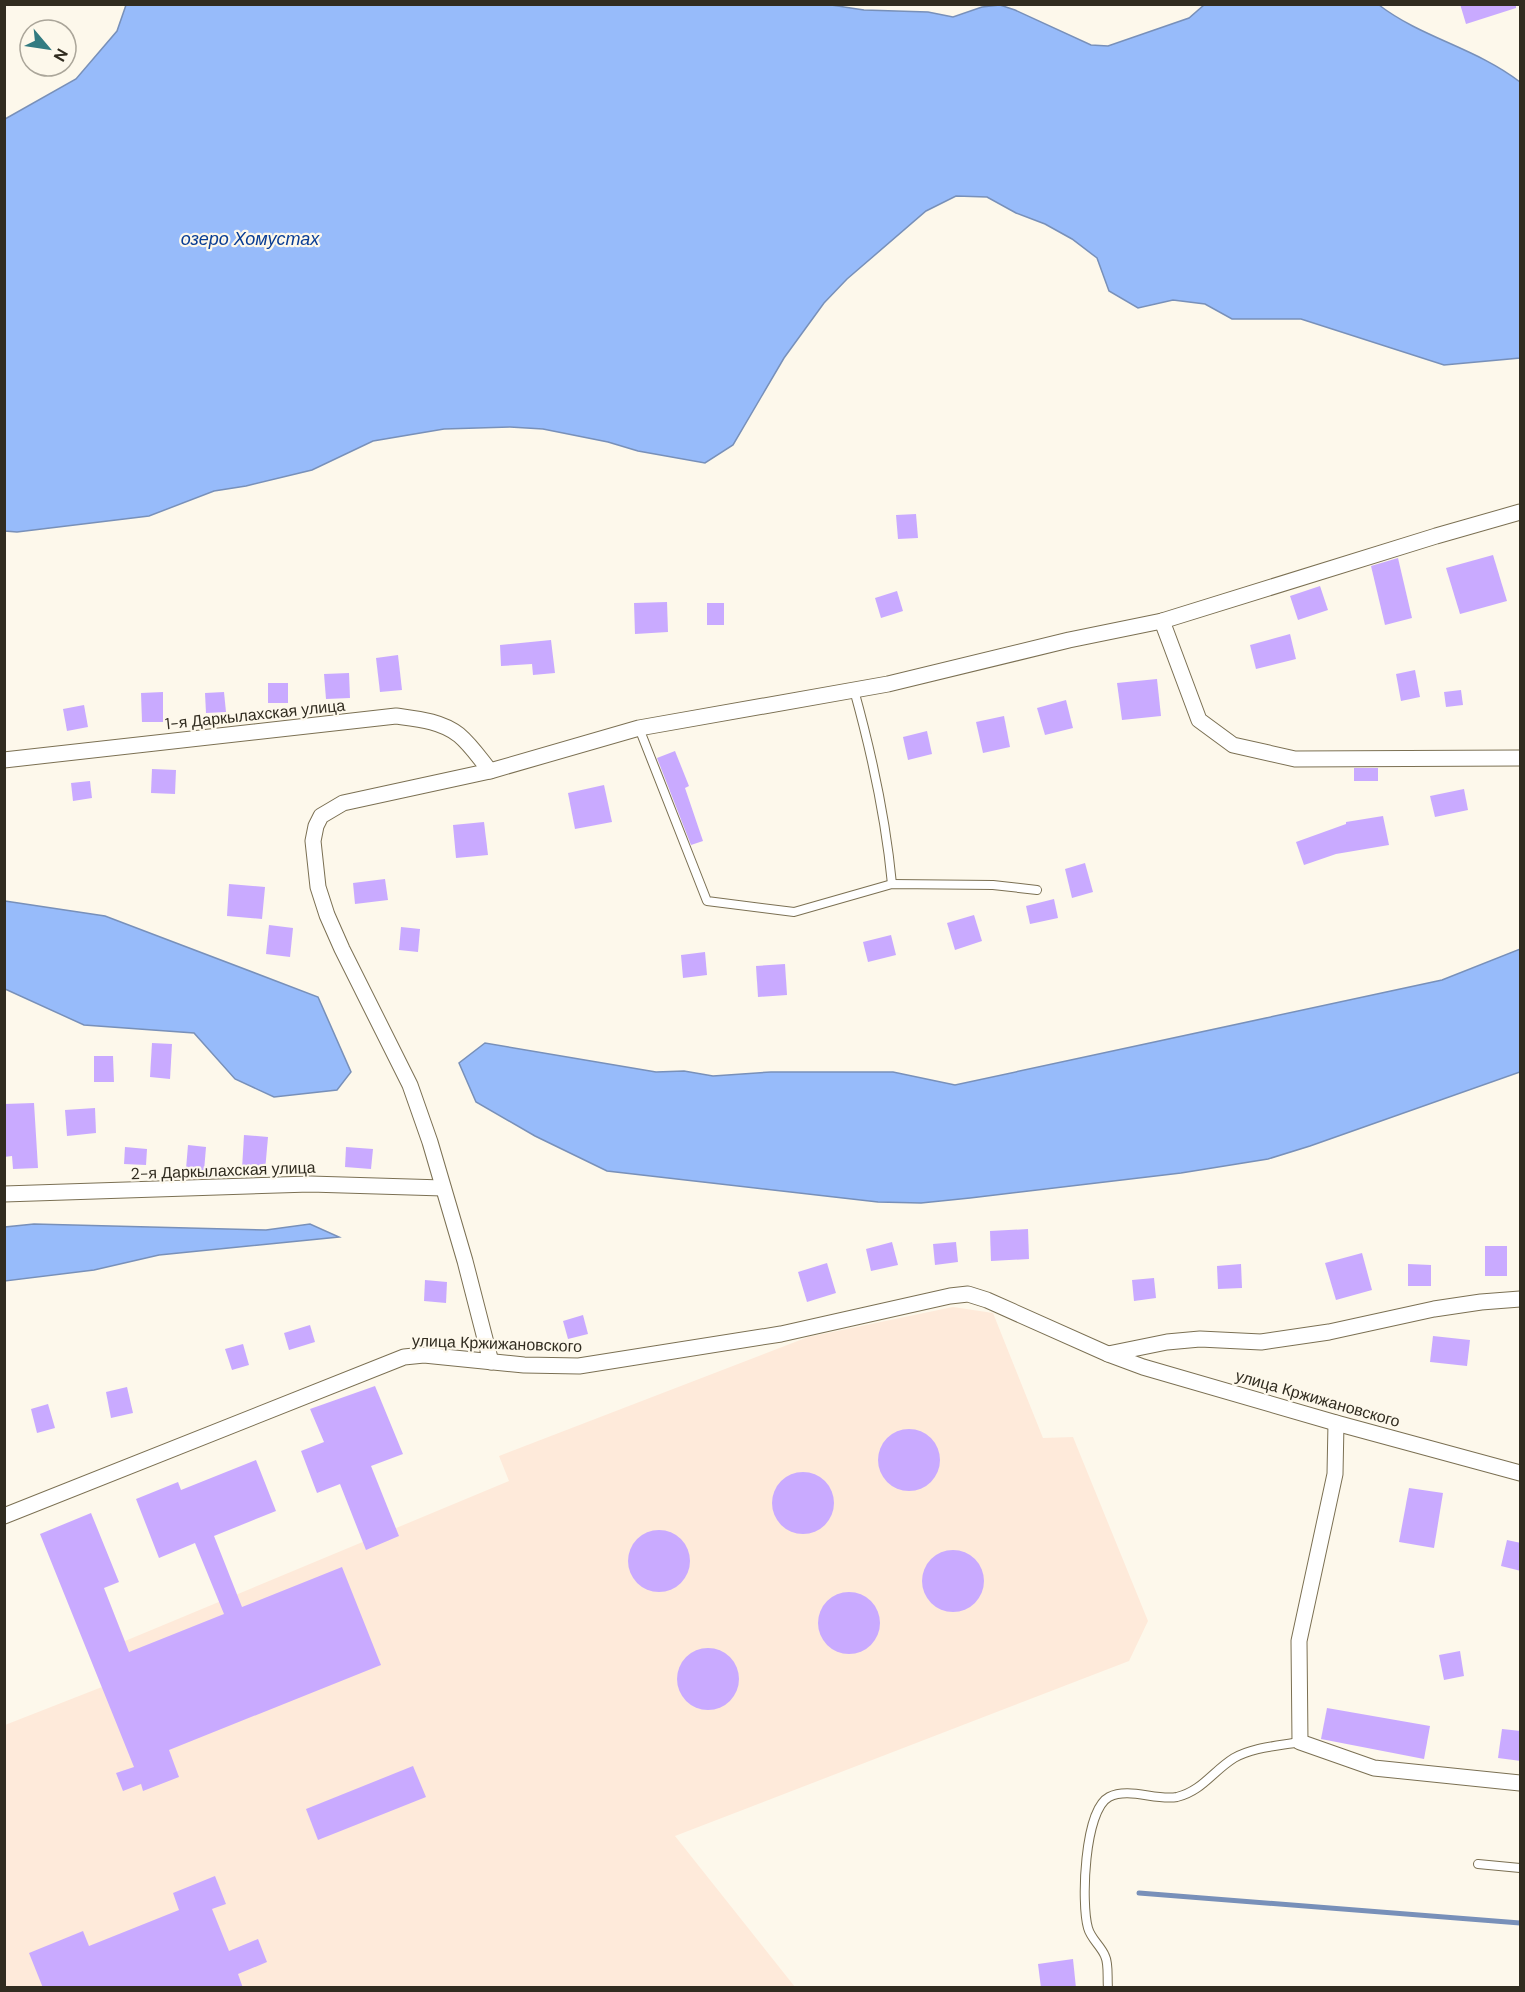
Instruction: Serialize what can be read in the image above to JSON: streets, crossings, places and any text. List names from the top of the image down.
{
  "streets": {
    "street": ["1-я Даркылахская улица", "2-я Даркылахская улица", "улица Кржижановского"]
  },
  "water": ["озеро Хомустах"],
  "north": "bottom right"
}
